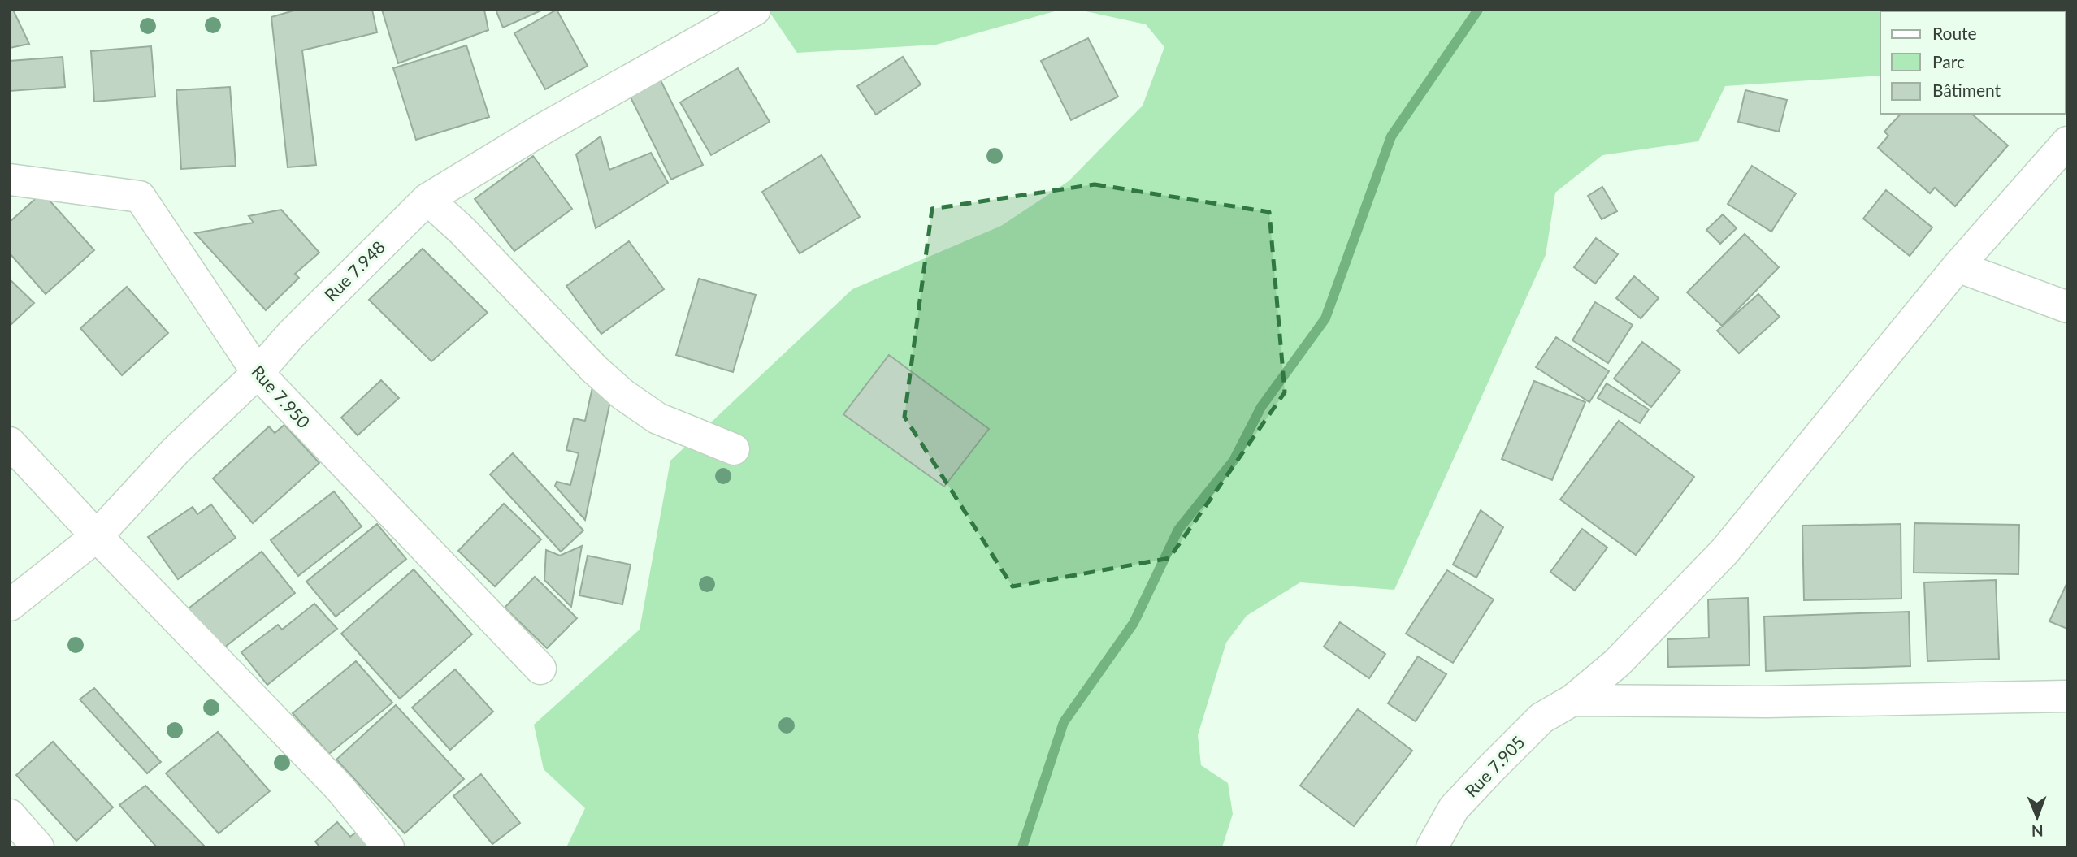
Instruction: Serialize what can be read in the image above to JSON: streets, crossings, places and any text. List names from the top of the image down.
{
  "streets": {
    "street": ["Rue 7.948", "Rue 7.950", "Rue 7.905"]
  },
  "crossings": [
    ["Rue 7.948", "Rue 7.950"]
  ],
  "legend": ["Route", "Parc", "Bâtiment"],
  "north": "bottom"
}
